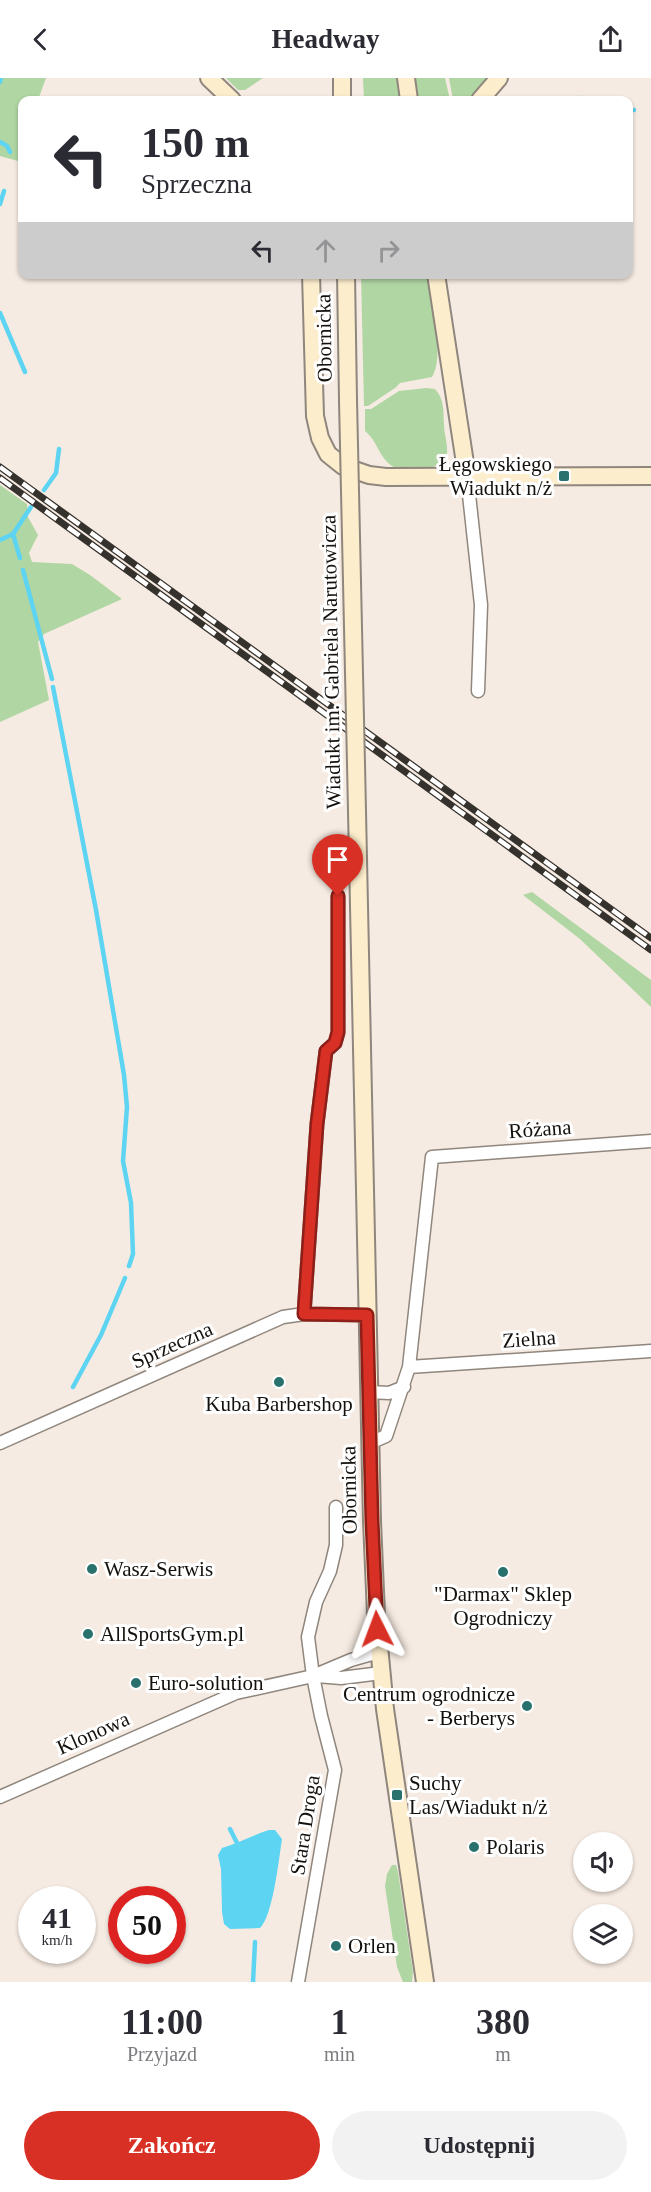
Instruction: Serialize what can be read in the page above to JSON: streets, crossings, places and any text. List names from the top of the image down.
{
  "streets": {
    "main road": ["Obornicka", "Wiadukt im. Gabriela Narutowicza"],
    "street": [
      "Różana",
      "Zielna",
      "Sprzeczna",
      "Klonowa",
      "Stara Droga"
    ]
  },
  "crossings": [
    ["Obornicka", "Wiadukt im. Gabriela Narutowicza"],
    ["Obornicka", "Sprzeczna"],
    ["Różana", "Zielna"],
    ["Klonowa", "Stara Droga"]
  ],
  "places": {
    "transit": ["Łęgowskiego Wiadukt n/ż", "Suchy Las/Wiadukt n/ż"],
    "other": [
      "Kuba Barbershop",
      "Wasz-Serwis",
      "\"Darmax\" Sklep Ogrodniczy",
      "AllSportsGym.pl",
      "Euro-solution",
      "Centrum ogrodnicze - Berberys",
      "Polaris",
      "Orlen"
    ]
  },
  "page": {
    "header": "Headway",
    "turn": ["150 m", "Sprzeczna"],
    "speed": "41 km/h",
    "limit": "50",
    "eta": [
      "11:00",
      "Przyjazd",
      "1",
      "min",
      "380",
      "m"
    ],
    "buttons": ["Zakończ", "Udostępnij"]
  }
}
